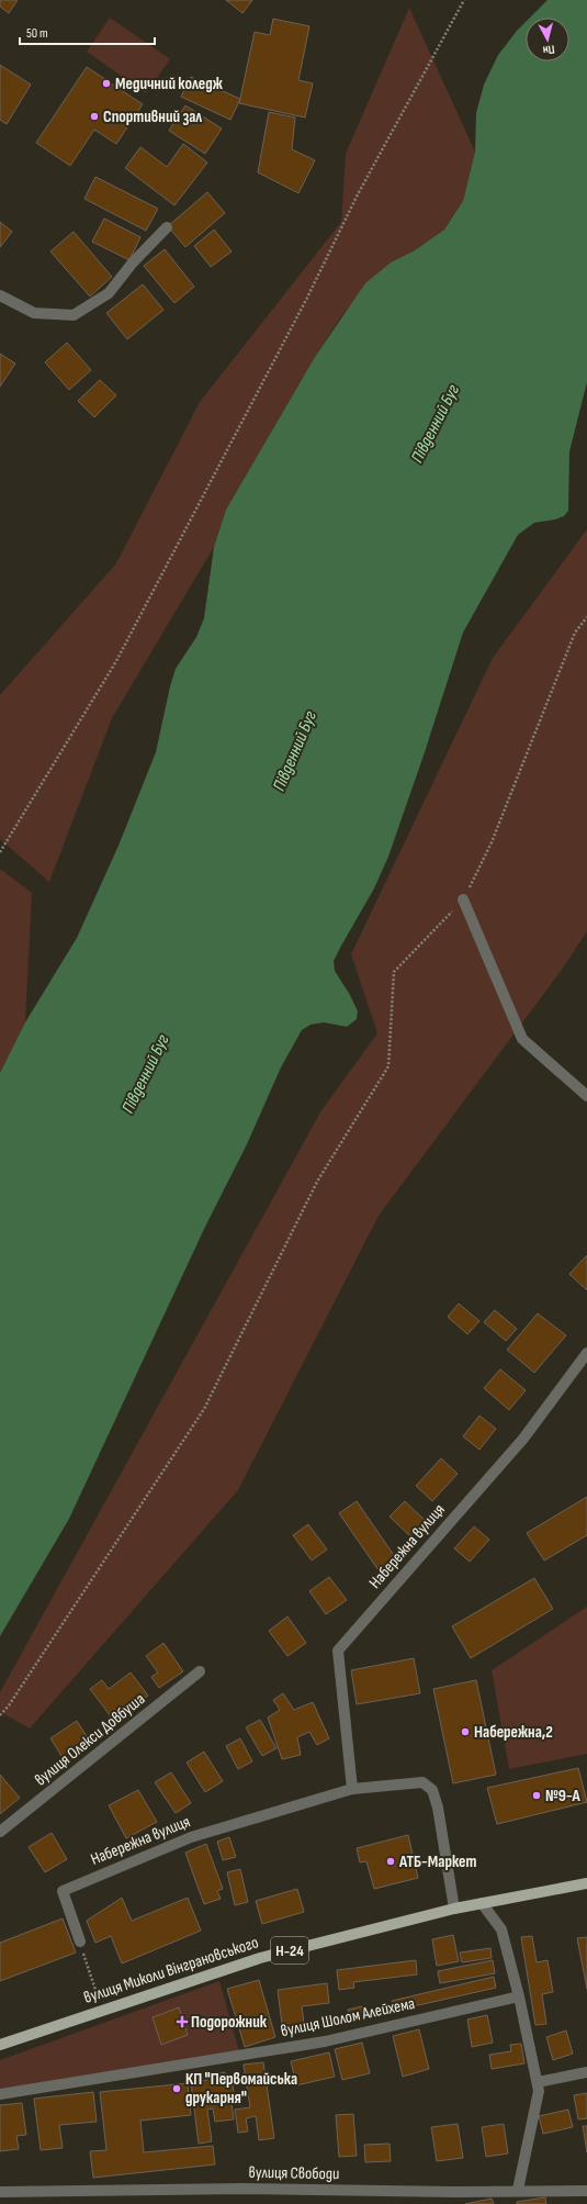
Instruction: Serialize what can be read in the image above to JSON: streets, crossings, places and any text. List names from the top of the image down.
{
  "streets": {
    "main road": ["Н-24", "вулиця Миколи Вінграновського"],
    "street": [
      "Набережна вулиця",
      "вулиця Олекси Довбуша",
      "вулиця Шолом Алейхема",
      "вулиця Свободи"
    ]
  },
  "crossings": [
    ["Набережна вулиця", "вулиця Миколи Вінграновського"]
  ],
  "water": ["Південний Буг"],
  "places": {
    "other": [
      "Медичний коледж",
      "Спортивний зал",
      "Набережна,2",
      "№9-А",
      "АТБ-Маркет",
      "КП \"Первомайська друкарня\""
    ],
    "health": ["Подорожник"]
  },
  "scale_bar": "50 m",
  "north": "bottom"
}
